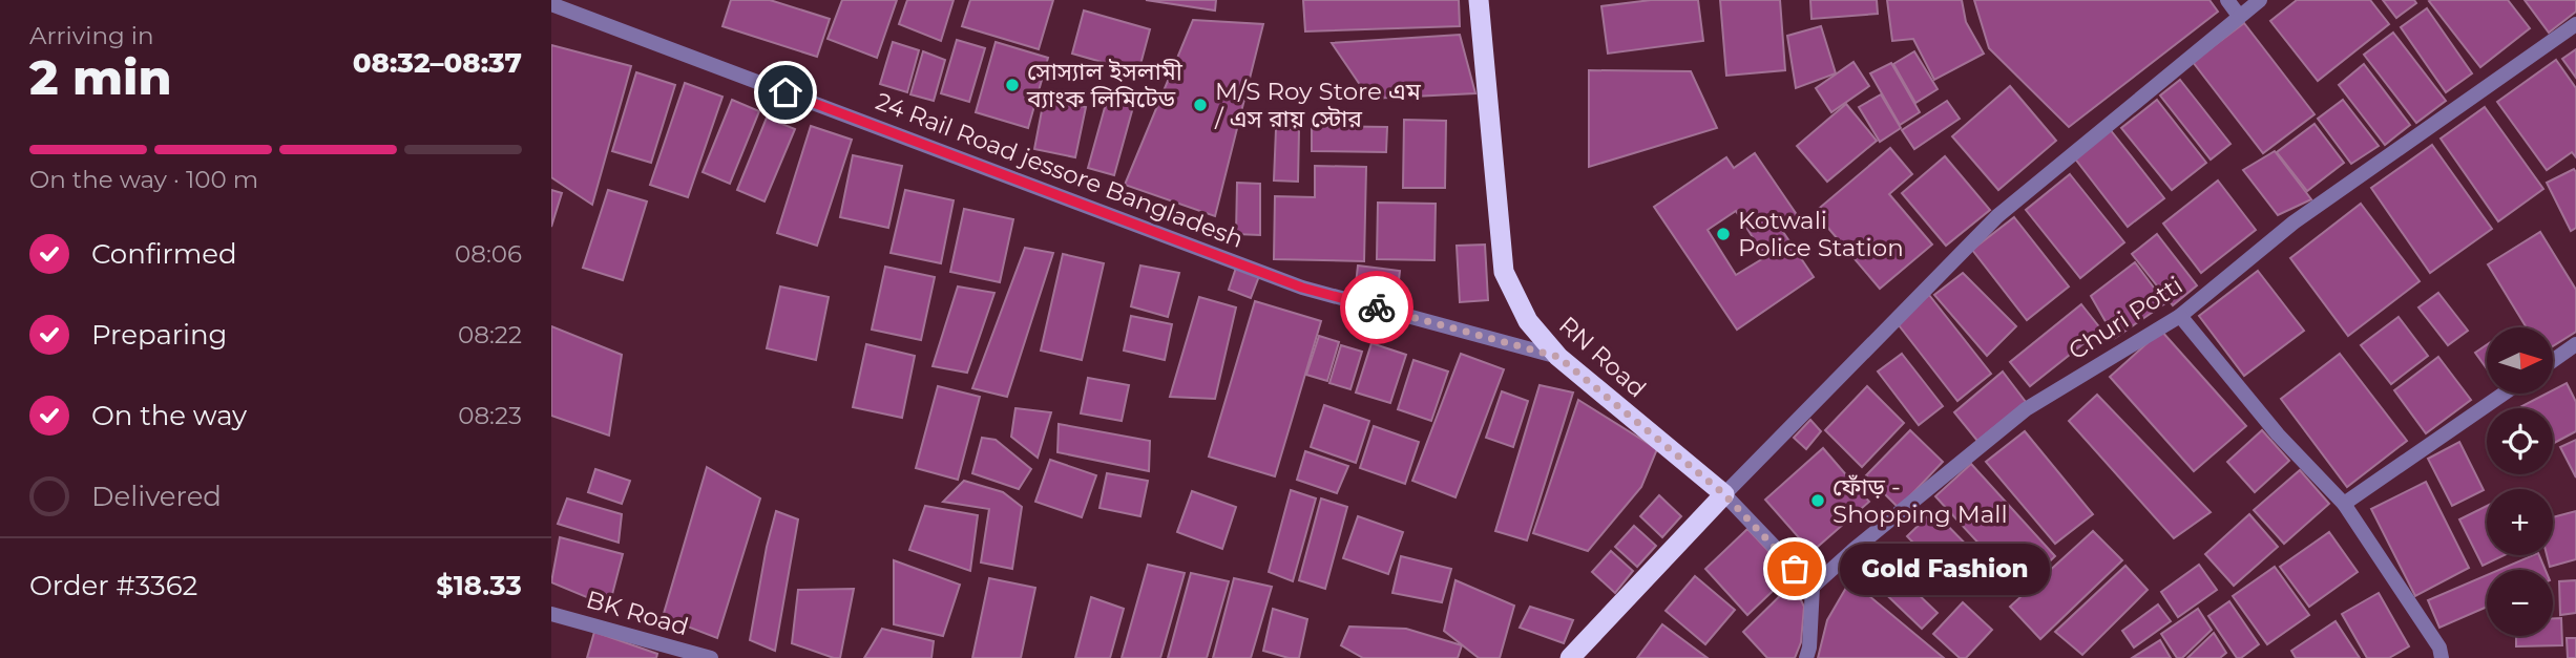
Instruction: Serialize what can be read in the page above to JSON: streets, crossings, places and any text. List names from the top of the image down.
{
  "streets": {
    "highway": ["RN Road"],
    "street": ["24 Rail Road jessore Bangladesh", "Churi Potti", "BK Road"]
  },
  "crossings": [
    ["24 Rail Road jessore Bangladesh", "RN Road"]
  ],
  "places": [
    "সোস্যাল ইসলামী ব্যাংক লিমিটেড",
    "M/S Roy Store এম / এস রায় স্টোর",
    "Kotwali Police Station",
    "ফোঁড় - Shopping Mall",
    "Gold Fashion"
  ],
  "north": "right",
  "page": {
    "heading": ["2 min", "Arriving in", "08:32–08:37"],
    "panel": ["Order #3362", "$18.33"],
    "bar": "On the way · 100 m",
    "list": [
      ["Confirmed", "08:06"],
      ["Preparing", "08:22"],
      ["On the way", "08:23"],
      "Delivered"
    ],
    "map_buttons": ["+", "−"],
    "bubble": "Gold Fashion"
  }
}
